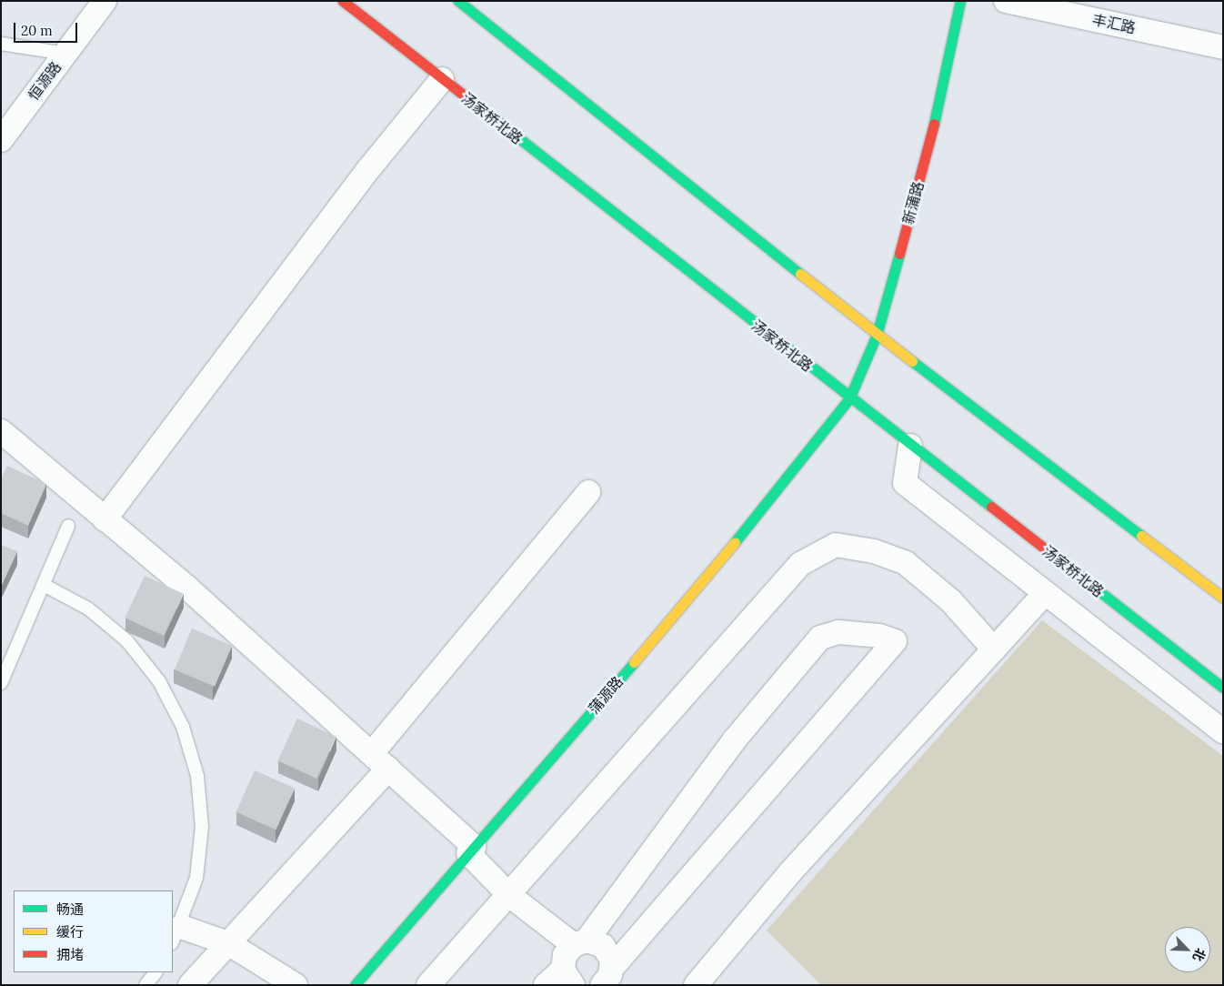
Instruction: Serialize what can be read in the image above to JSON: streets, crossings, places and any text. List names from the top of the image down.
{
  "streets": {
    "main road": ["汤家桥北路", "新蒲路", "蒲源路"],
    "street": ["丰汇路", "恒源路"]
  },
  "crossings": [
    ["汤家桥北路", "新蒲路"],
    ["汤家桥北路", "蒲源路"],
    ["新蒲路", "蒲源路"]
  ],
  "legend": ["畅通", "缓行", "拥堵"],
  "scale_bar": "20 m",
  "north": "bottom right"
}
